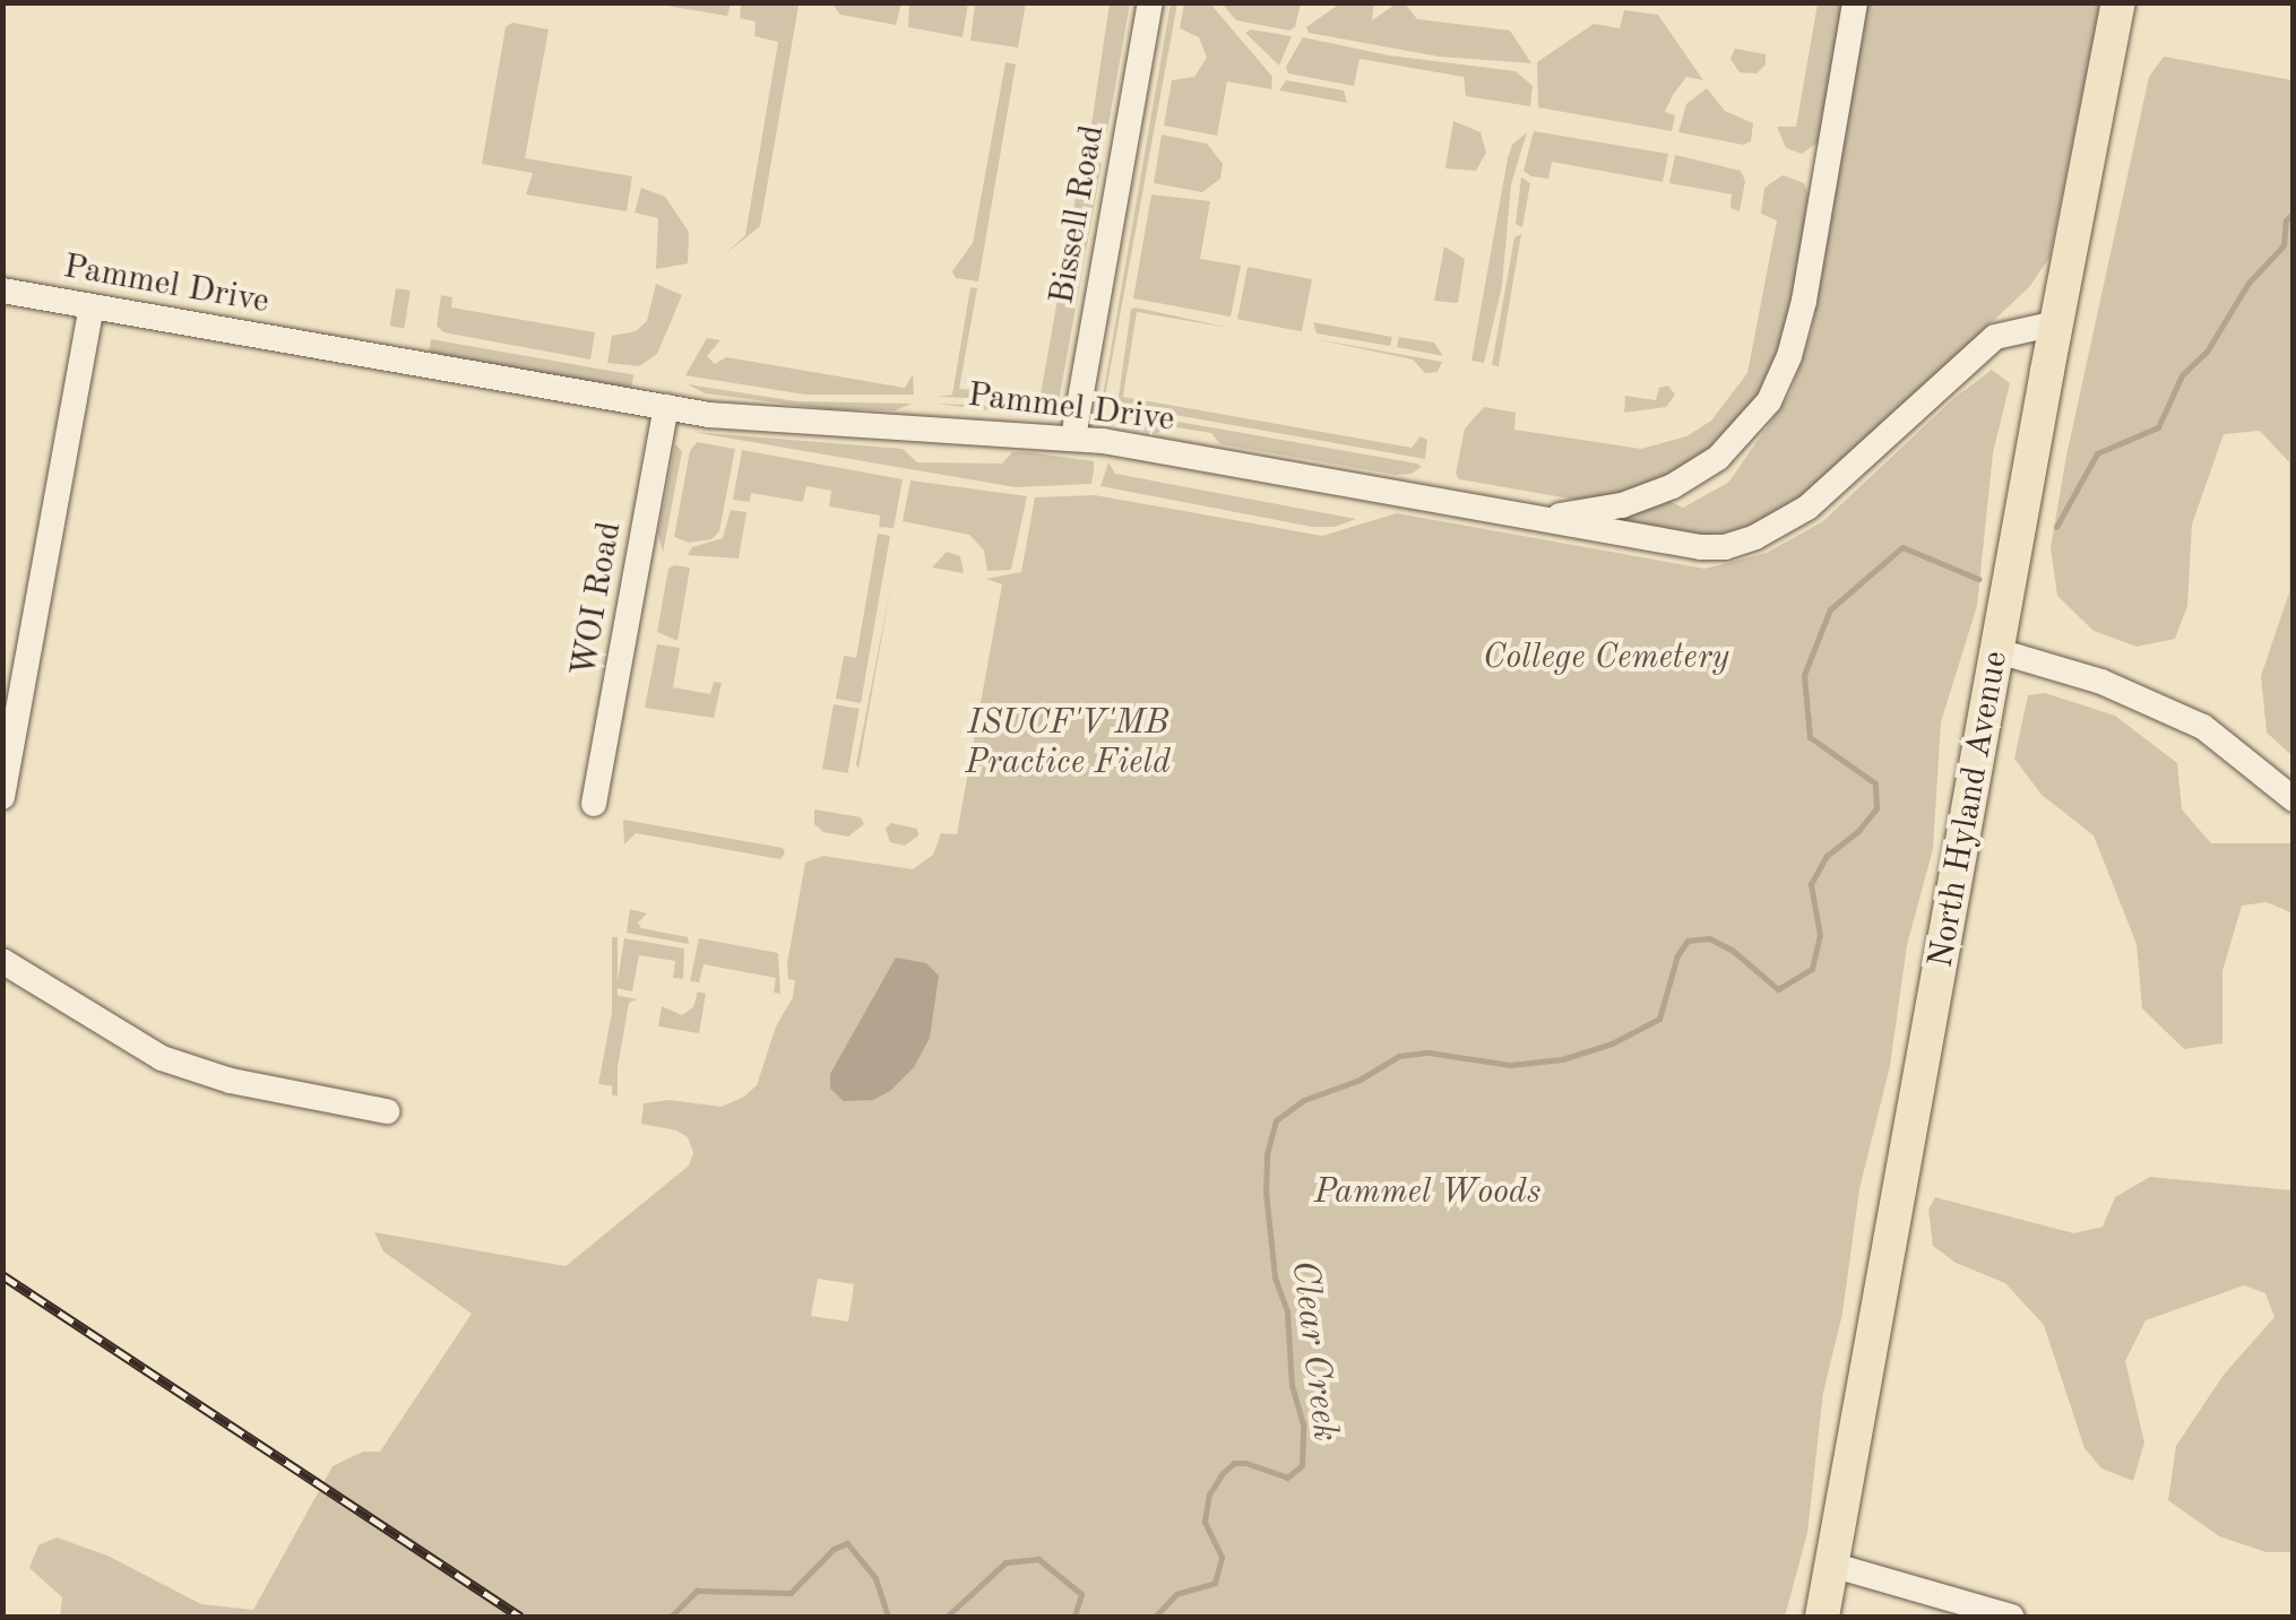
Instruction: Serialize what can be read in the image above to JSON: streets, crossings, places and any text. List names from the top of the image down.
{
  "streets": {
    "main road": ["North Hyland Avenue"],
    "street": ["Bissell Road", "Pammel Drive", "WOI Road"]
  },
  "crossings": [
    ["Bissell Road", "Pammel Drive"],
    ["Pammel Drive", "WOI Road"],
    ["Pammel Drive", "North Hyland Avenue"]
  ],
  "water": ["Clear Creek"],
  "parks": ["College Cemetery", "ISUCF'V'MB Practice Field", "Pammel Woods"]
}
